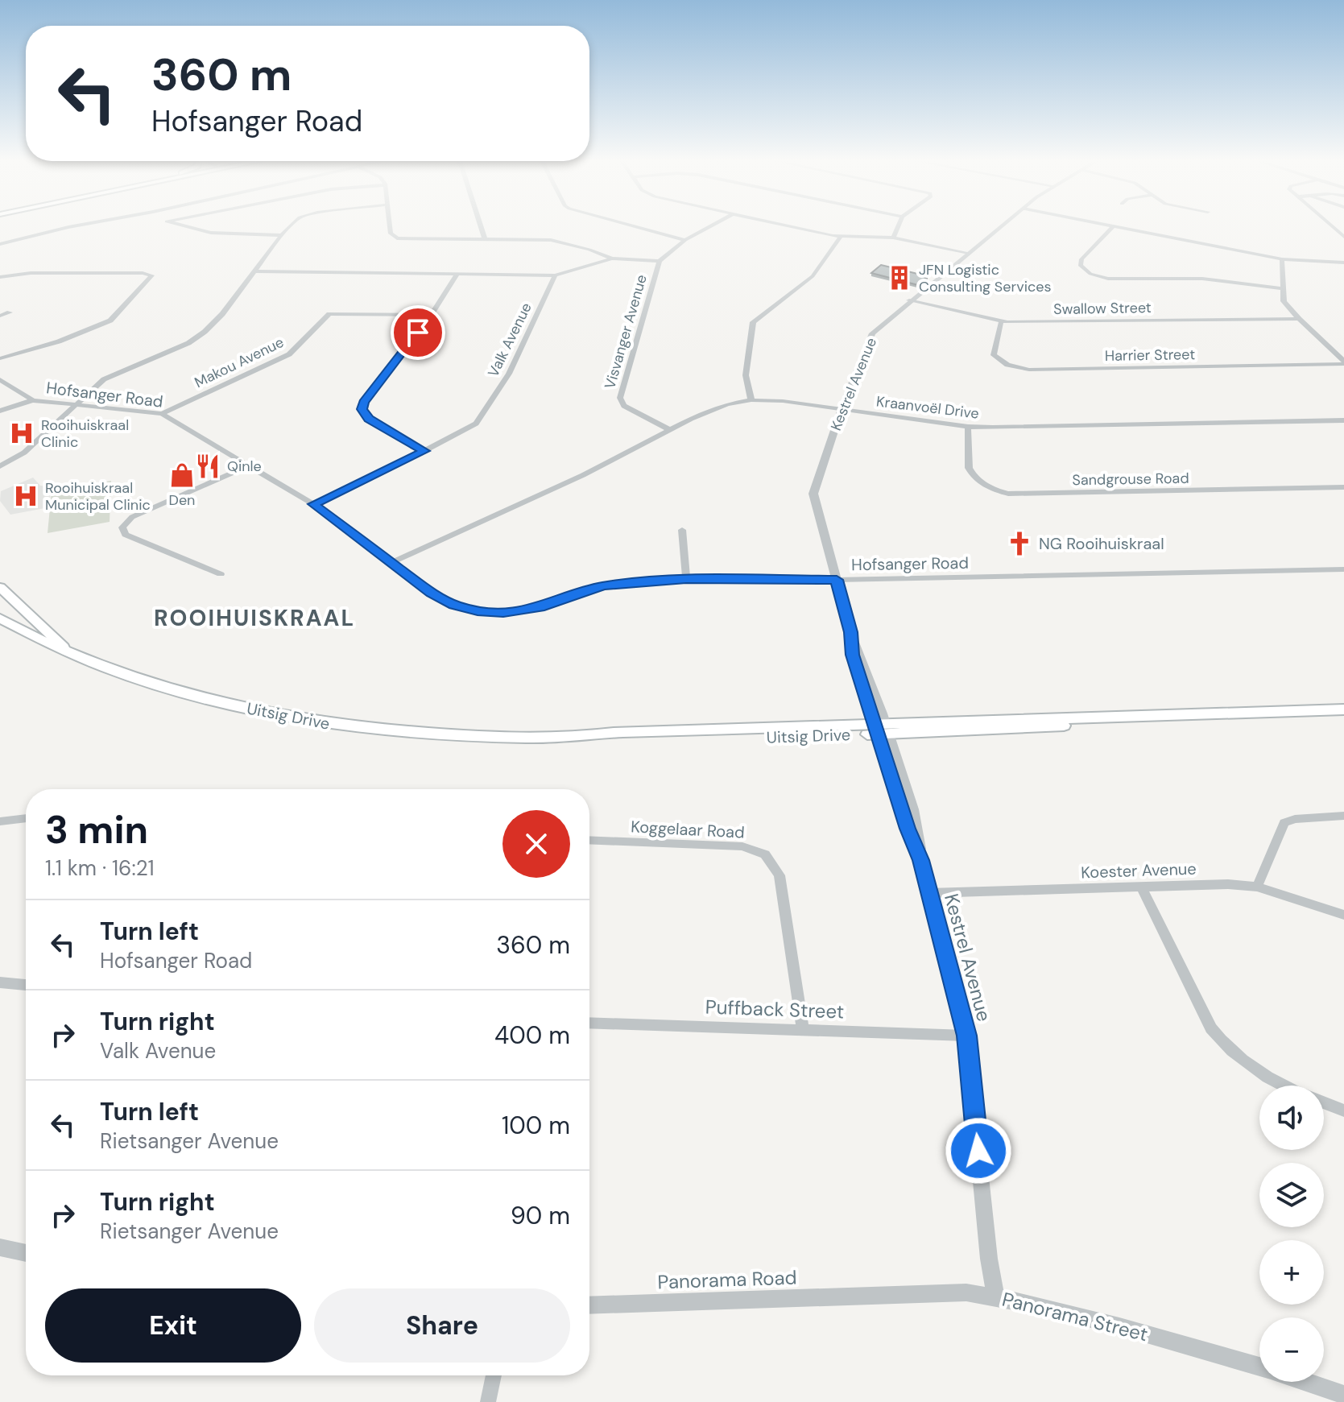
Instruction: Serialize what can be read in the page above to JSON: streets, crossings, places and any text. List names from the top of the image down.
{
  "streets": {
    "main road": ["Uitsig Drive"],
    "street": [
      "Swallow Street",
      "Visvanger Avenue",
      "Valk Avenue",
      "Harrier Street",
      "Makou Avenue",
      "Kestrel Avenue",
      "Hofsanger Road",
      "Kraanvoël Drive",
      "Sandgrouse Road",
      "Koggelaar Road",
      "Koester Avenue",
      "Puffback Street",
      "Panorama Road",
      "Panorama Street"
    ]
  },
  "crossings": [
    ["Swallow Street", "Harrier Street"],
    ["Swallow Street", "Kestrel Avenue"],
    ["Visvanger Avenue", "Kraanvoël Drive"],
    ["Valk Avenue", "Hofsanger Road"],
    ["Makou Avenue", "Hofsanger Road"],
    ["Kestrel Avenue", "Hofsanger Road"],
    ["Kestrel Avenue", "Kraanvoël Drive"],
    ["Kestrel Avenue", "Uitsig Drive"],
    ["Kestrel Avenue", "Koester Avenue"],
    ["Kestrel Avenue", "Puffback Street"],
    ["Kestrel Avenue", "Panorama Street"],
    ["Hofsanger Road", "Kraanvoël Drive"],
    ["Kraanvoël Drive", "Sandgrouse Road"],
    ["Koggelaar Road", "Puffback Street"],
    ["Panorama Road", "Panorama Street"]
  ],
  "districts": ["ROOIHUISKRAAL"],
  "places": {
    "building": ["JFN Logistic Consulting Services"],
    "hospital": ["Rooihuiskraal Clinic", "Rooihuiskraal Municipal Clinic"],
    "restaurant": ["Qinle"],
    "shop": ["Den"],
    "church": ["NG Rooihuiskraal"]
  },
  "page": {
    "turn": ["360 m", "Hofsanger Road"],
    "heading": ["3 min", "1.1 km · 16:21"],
    "list": [
      {
        "name": "Turn left",
        "note": "Hofsanger Road",
        "value": "360 m"
      },
      {
        "name": "Turn right",
        "note": "Valk Avenue",
        "value": "400 m"
      },
      {
        "name": "Turn left",
        "note": "Rietsanger Avenue",
        "value": "100 m"
      },
      {
        "name": "Turn right",
        "note": "Rietsanger Avenue",
        "value": "90 m"
      }
    ],
    "map_buttons": ["+", "−"],
    "buttons": ["Exit", "Share"]
  }
}
